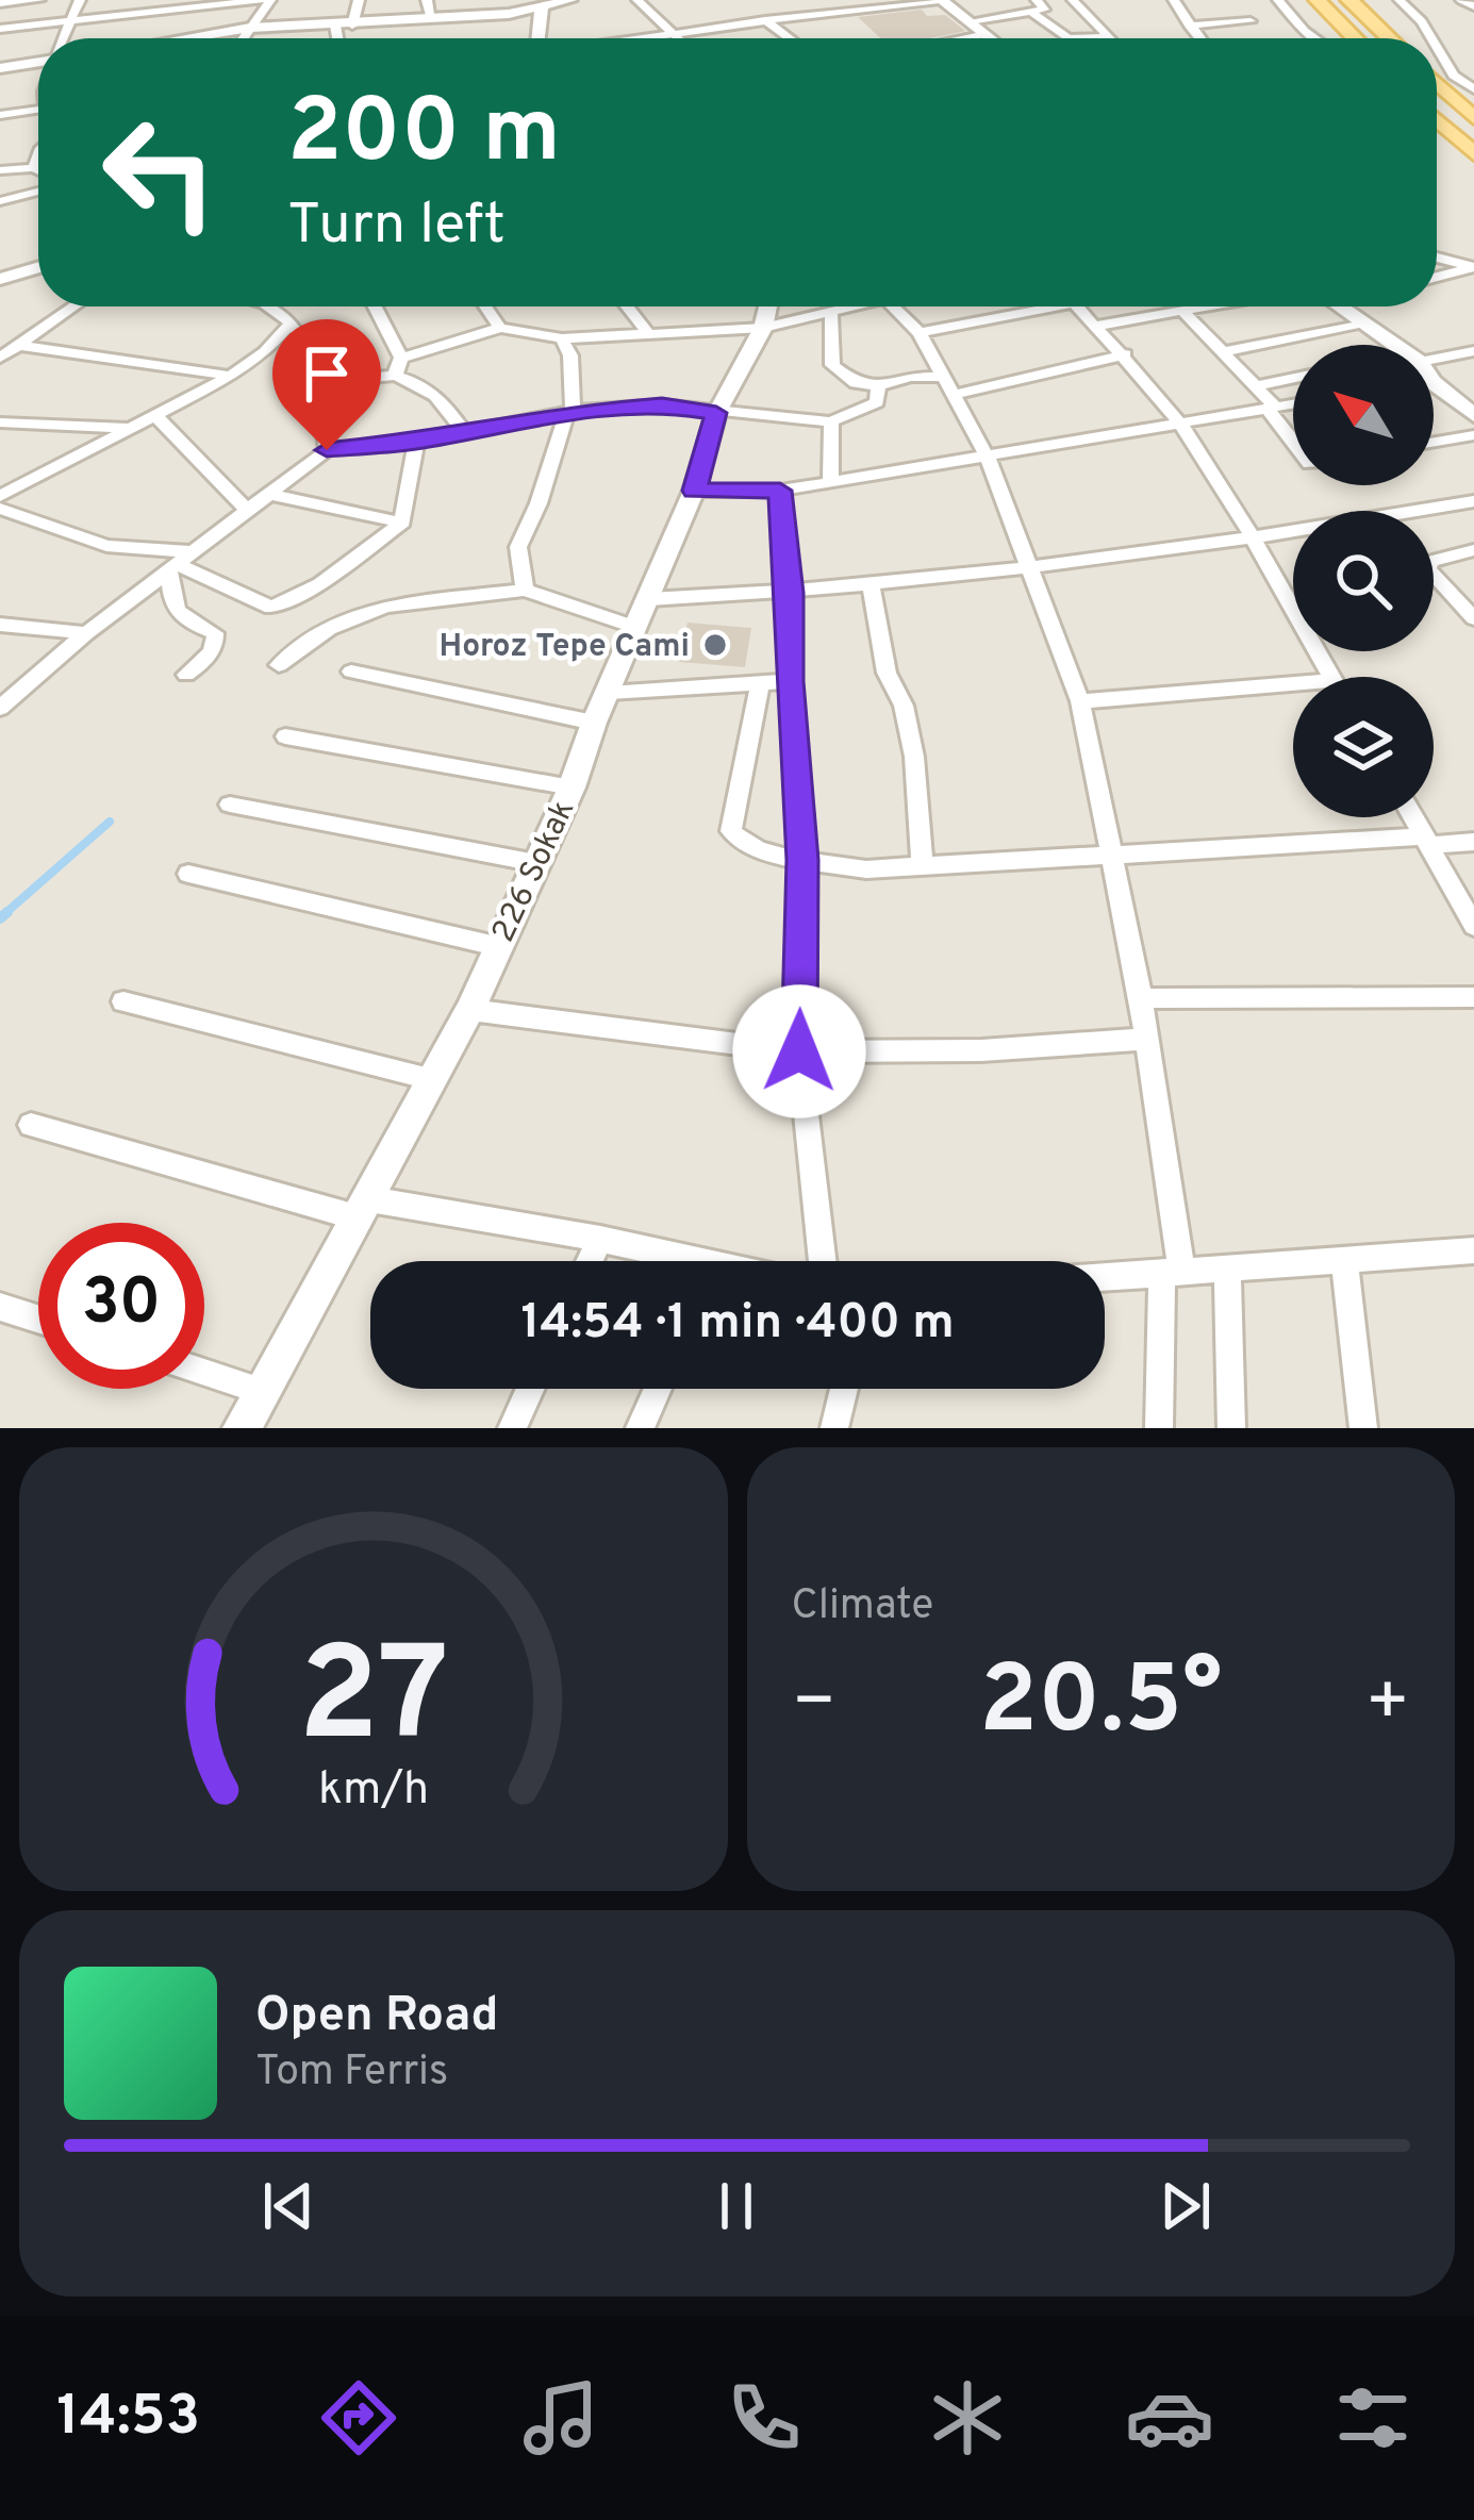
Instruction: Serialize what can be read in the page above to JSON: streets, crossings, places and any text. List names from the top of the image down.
{
  "streets": {
    "street": ["226 Sokak"]
  },
  "places": ["Horoz Tepe Cami"],
  "north": "top left",
  "page": {
    "turn": ["200 m", "Turn left"],
    "limit": "30",
    "trip": "14:54 · 1 min · 400 m",
    "tile": "Climate",
    "heat": ["−", "20.5°", "+"],
    "song": ["Open Road", "Tom Ferris"],
    "tabs": "14:53",
    "gauge": ["27", "km/h"]
  }
}
